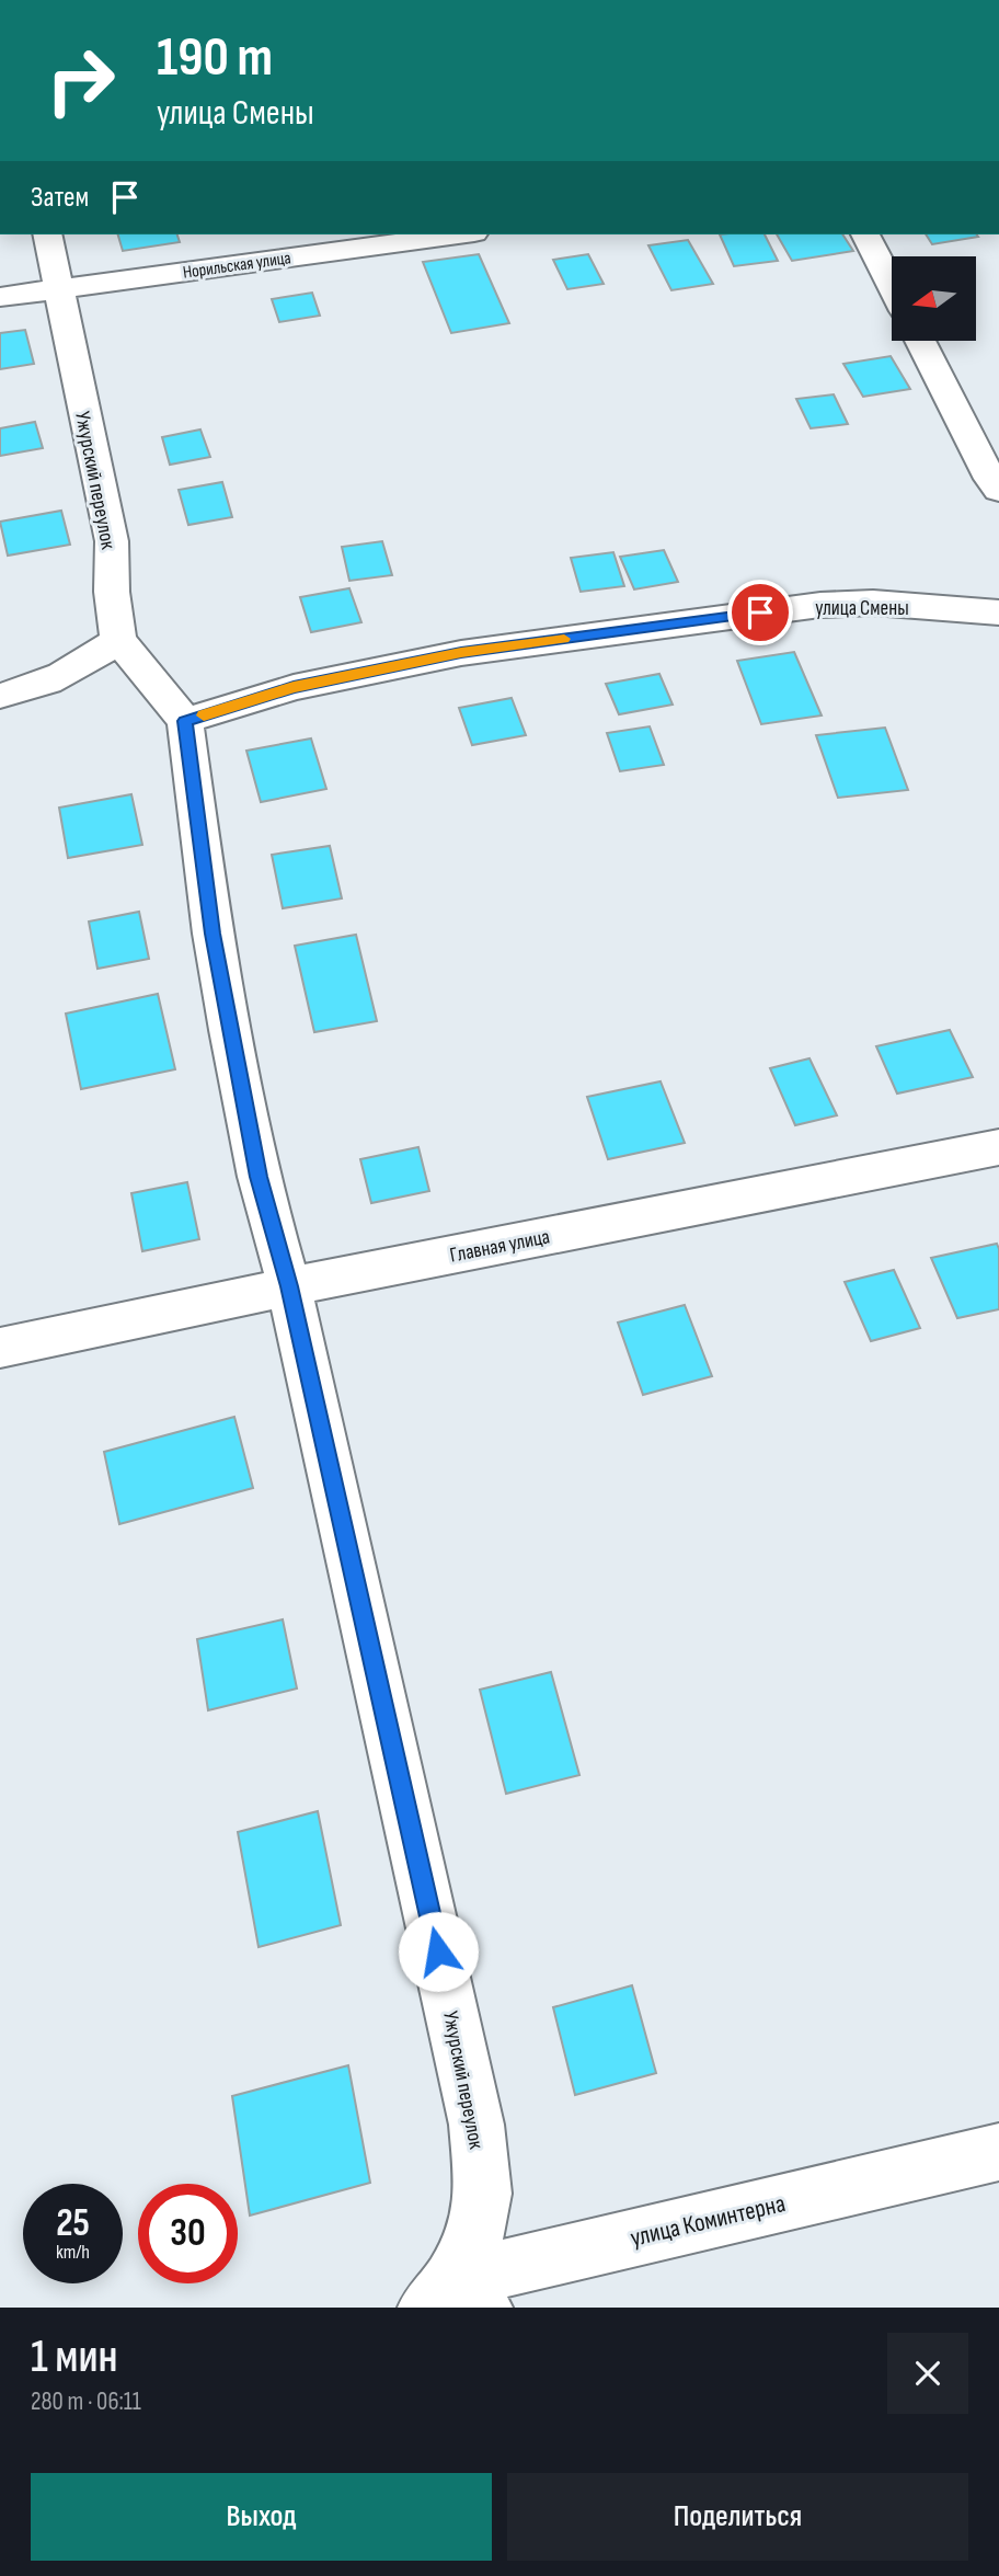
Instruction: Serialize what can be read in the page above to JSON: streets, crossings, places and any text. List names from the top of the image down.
{
  "streets": {
    "street": [
      "Норильская улица",
      "Ужурский переулок",
      "улица Смены",
      "Главная улица",
      "улица Коминтерна"
    ]
  },
  "crossings": [
    ["Норильская улица", "Ужурский переулок"],
    ["Ужурский переулок", "улица Смены"],
    ["Ужурский переулок", "Главная улица"],
    ["Ужурский переулок", "улица Коминтерна"]
  ],
  "north": "left",
  "page": {
    "turn": ["190 m", "улица Смены"],
    "then": "Затем",
    "speed": "25 km/h",
    "limit": "30",
    "heading": ["1 мин", "280 m · 06:11"],
    "buttons": ["Выход", "Поделиться"]
  }
}
